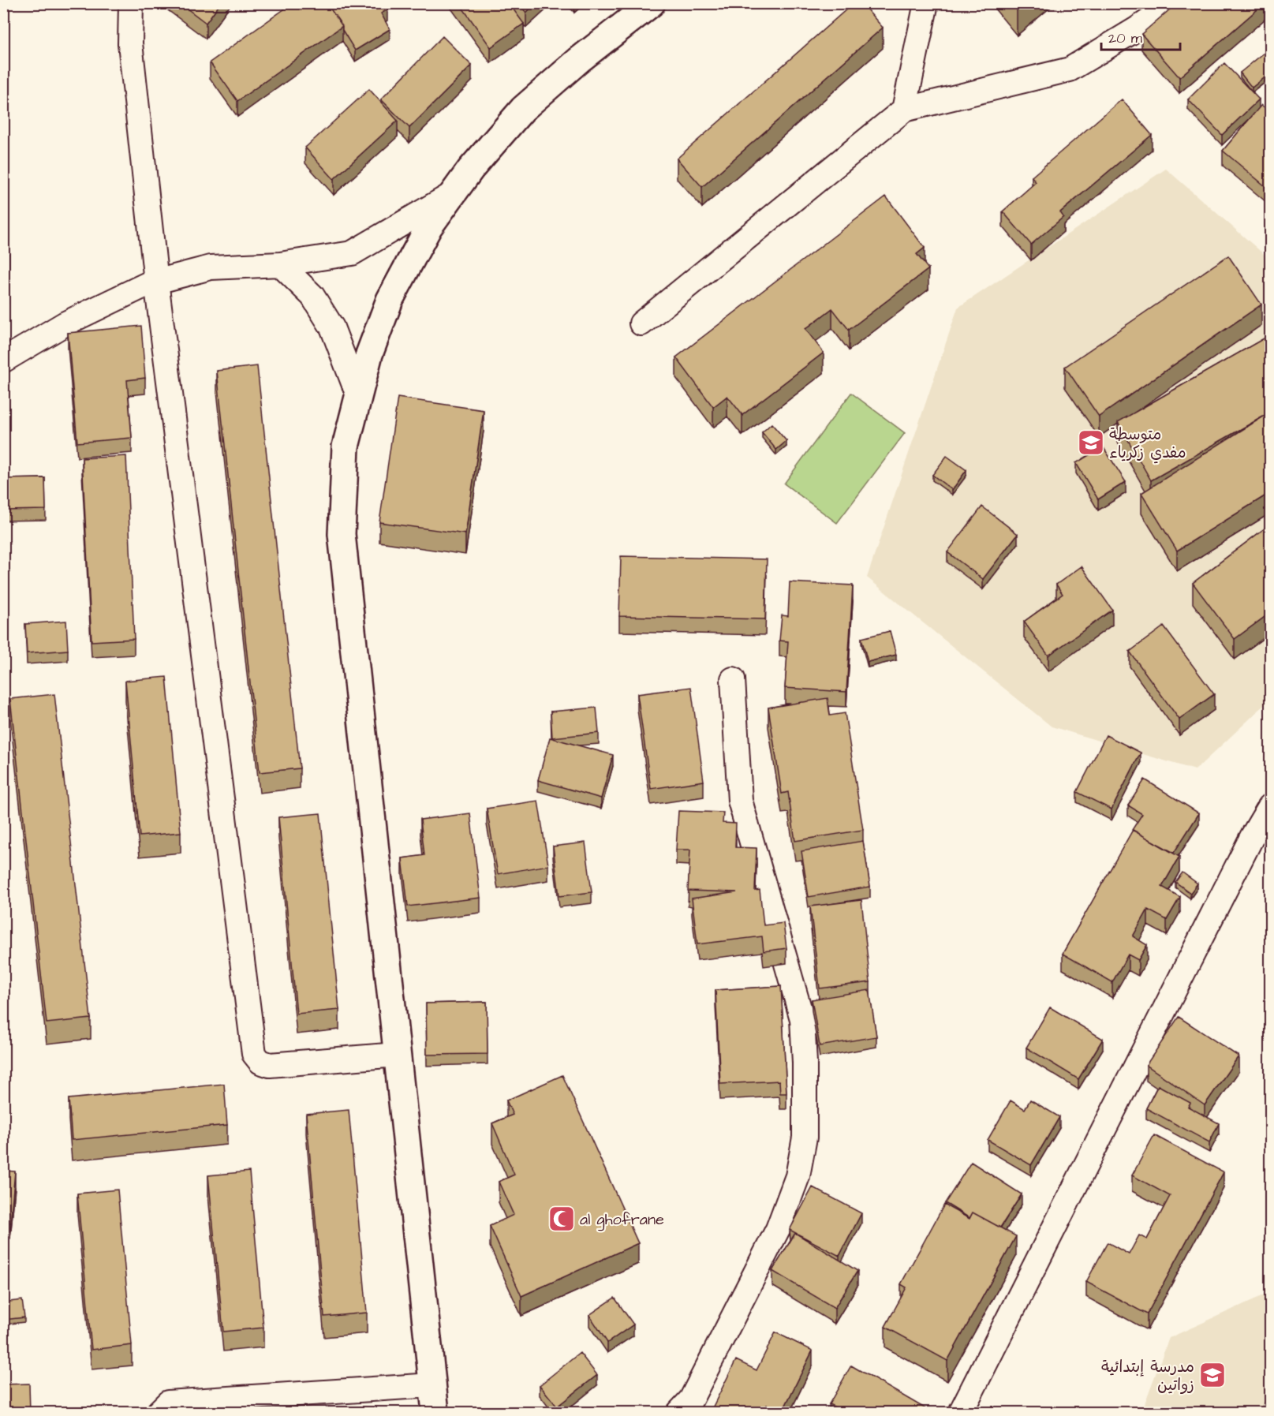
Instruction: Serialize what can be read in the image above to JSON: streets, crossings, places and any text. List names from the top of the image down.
{
  "places": {
    "school or university": ["متوسطة مفدي زكرياء", "مدرسة إبتدائية زواتين"],
    "mosque": ["al ghofrane"]
  },
  "scale_bar": "20 m"
}
